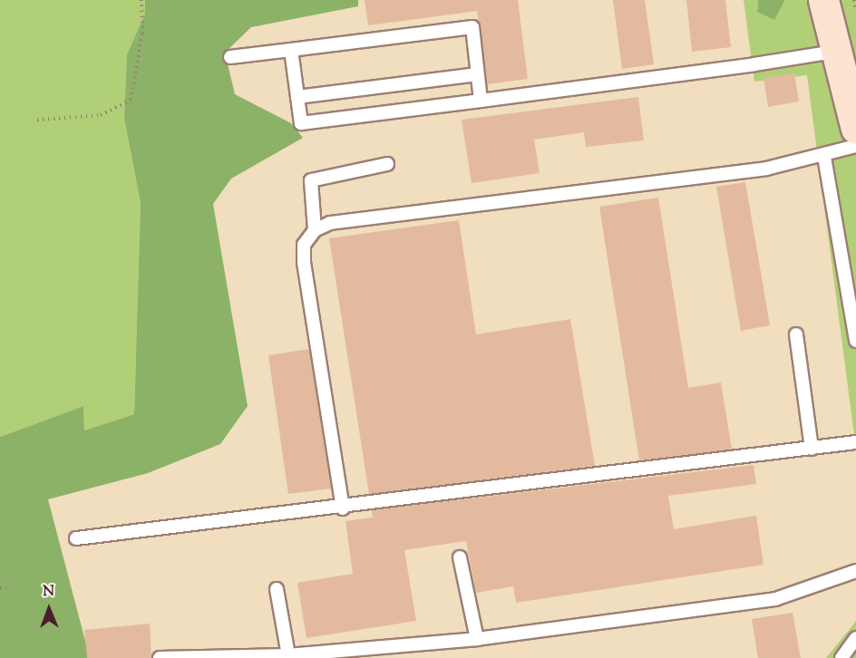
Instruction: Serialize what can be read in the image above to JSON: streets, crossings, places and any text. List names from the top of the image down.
{
  "north": "top"
}
